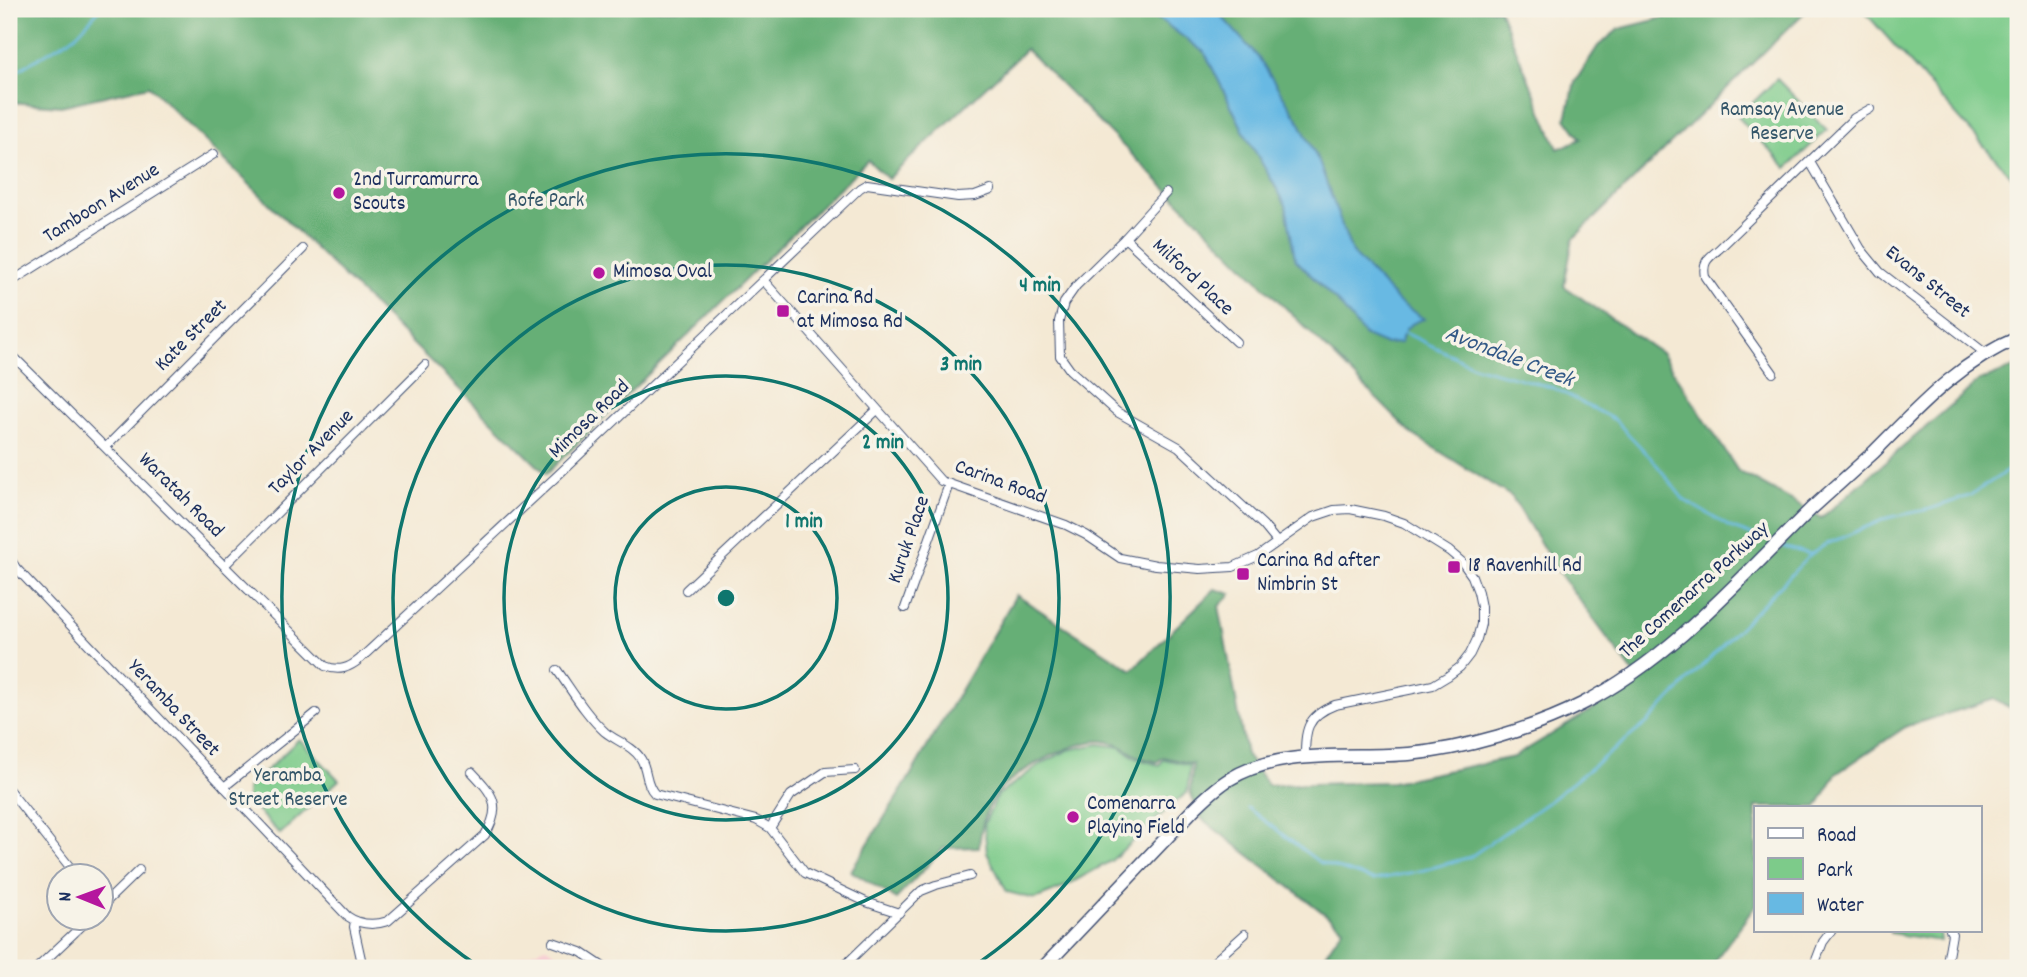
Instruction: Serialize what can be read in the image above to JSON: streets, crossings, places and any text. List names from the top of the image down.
{
  "streets": {
    "main road": ["The Comenarra Parkway"],
    "street": [
      "Tamboon Avenue",
      "Milford Place",
      "Evans Street",
      "Kate Street",
      "Mimosa Road",
      "Taylor Avenue",
      "Carina Road",
      "Waratah Road",
      "Kuruk Place",
      "Yeramba Street"
    ]
  },
  "crossings": [
    ["Evans Street", "The Comenarra Parkway"],
    ["Kate Street", "Waratah Road"],
    ["Mimosa Road", "Carina Road"],
    ["Mimosa Road", "Waratah Road"],
    ["Taylor Avenue", "Waratah Road"],
    ["Carina Road", "Kuruk Place"]
  ],
  "water": ["Avondale Creek"],
  "parks": ["Ramsay Avenue Reserve", "Rofe Park", "Yeramba Street Reserve"],
  "places": {
    "other": ["2nd Turramurra Scouts", "Mimosa Oval", "Comenarra Playing Field"],
    "transit": ["Carina Rd at Mimosa Rd", "18 Ravenhill Rd", "Carina Rd after Nimbrin St"]
  },
  "legend": ["Road", "Park", "Water"],
  "north": "left",
  "rings": [
    "4 min",
    "3 min",
    "2 min",
    "1 min"
  ]
}
